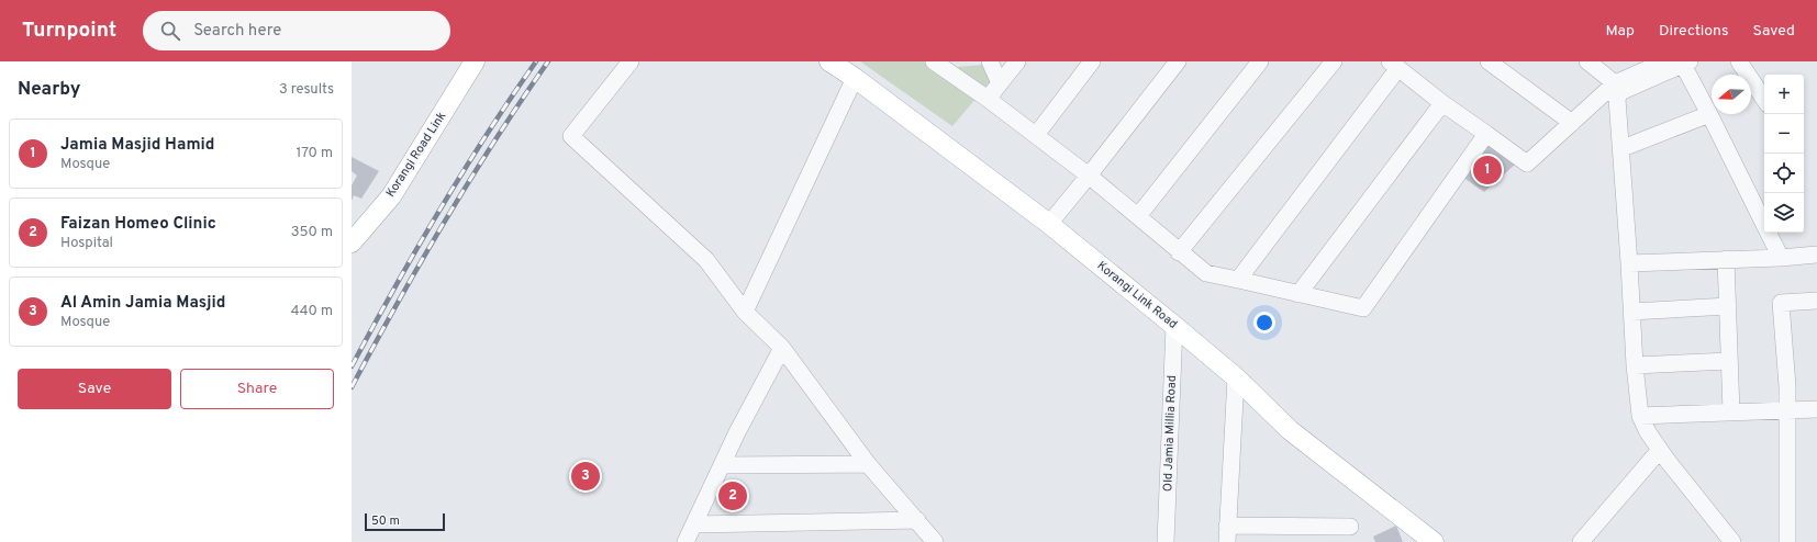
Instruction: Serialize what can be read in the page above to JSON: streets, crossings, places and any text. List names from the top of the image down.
{
  "streets": {
    "main road": ["Korangi Road Link", "Korangi Link Road"],
    "street": ["Old Jamia Millia Road"]
  },
  "crossings": [
    ["Korangi Link Road", "Old Jamia Millia Road"]
  ],
  "scale_bar": "50 m",
  "north": "left",
  "page": {
    "header": "Turnpoint",
    "search": "Search here",
    "nav": ["Map", "Directions", "Saved"],
    "heading": ["Nearby", "3 results"],
    "map_buttons": ["+", "−"],
    "list": [
      {
        "mark": "1",
        "name": "Jamia Masjid Hamid",
        "note": "Mosque",
        "value": "170 m"
      },
      {
        "mark": "2",
        "name": "Faizan Homeo Clinic",
        "note": "Hospital",
        "value": "350 m"
      },
      {
        "mark": "3",
        "name": "Al Amin Jamia Masjid",
        "note": "Mosque",
        "value": "440 m"
      }
    ],
    "pins": ["1", "3", "2"],
    "buttons": ["Save", "Share"],
    "scale": "50 m"
  }
}
